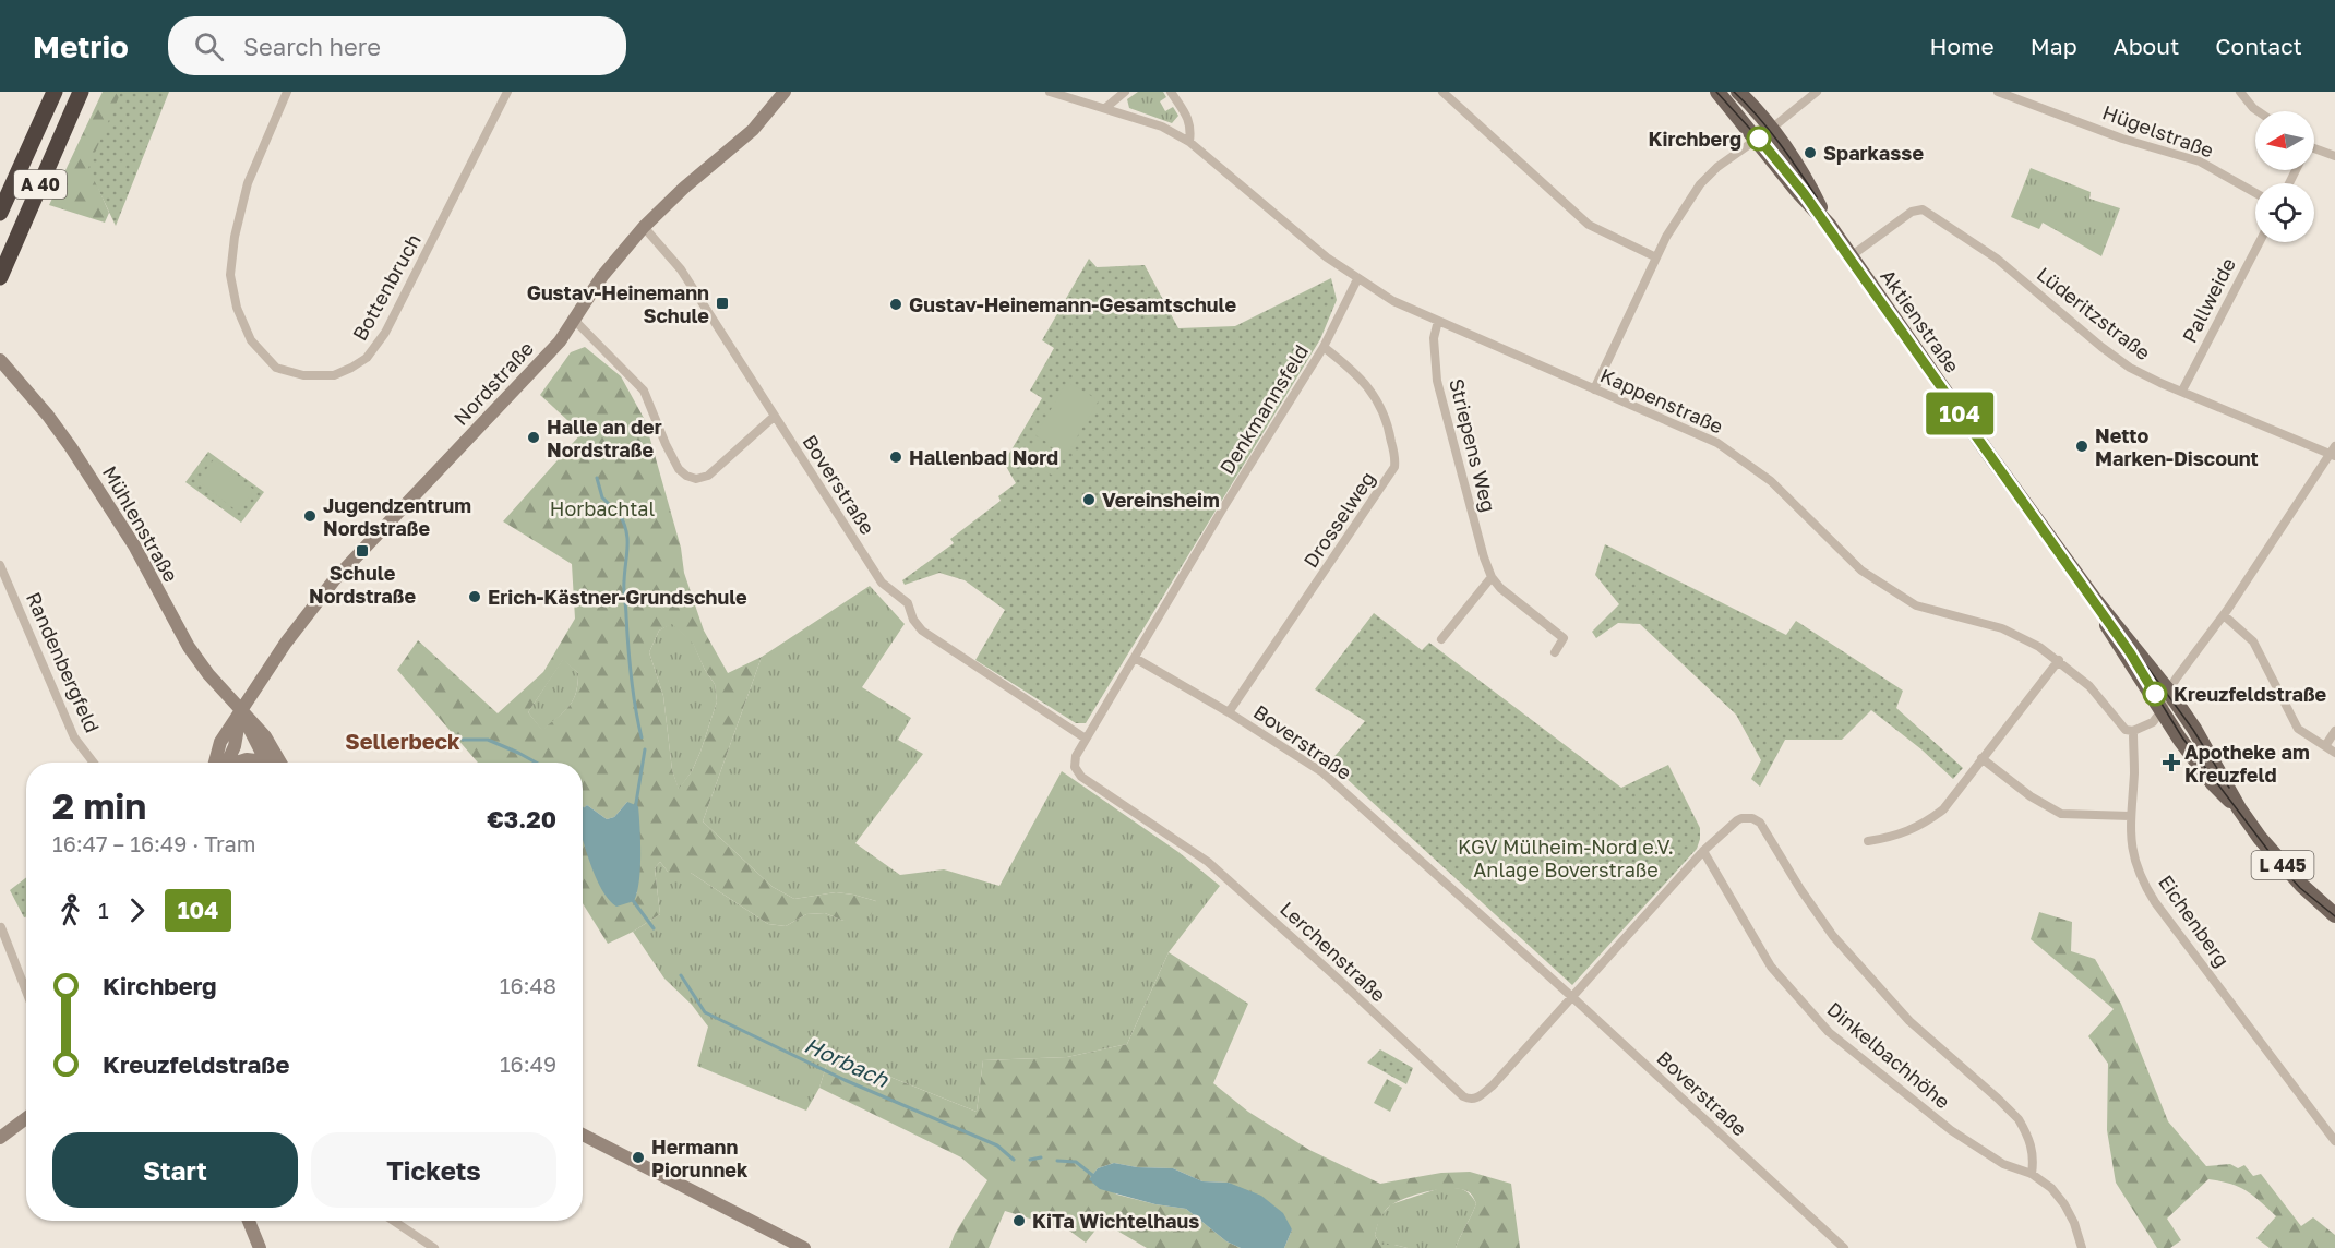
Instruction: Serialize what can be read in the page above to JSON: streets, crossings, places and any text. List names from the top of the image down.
{
  "streets": {
    "highway": ["A 40"],
    "main road": ["Aktienstraße", "L 445"],
    "street": [
      "Hügelstraße",
      "Bottenbruch",
      "Pallweide",
      "Lüderitzstraße",
      "Nordstraße",
      "Kappenstraße",
      "Denkmannsfeld",
      "Striepens Weg",
      "Boverstraße",
      "Drosselweg",
      "Mühlenstraße",
      "Randenbergfeld",
      "Eichenberg",
      "Lerchenstraße",
      "Dinkelbachhöhe"
    ]
  },
  "crossings": [
    ["Pallweide", "Lüderitzstraße"],
    ["Lüderitzstraße", "Aktienstraße"],
    ["Nordstraße", "Boverstraße"],
    ["Nordstraße", "Mühlenstraße"],
    ["Kappenstraße", "Denkmannsfeld"],
    ["Kappenstraße", "Striepens Weg"],
    ["Kappenstraße", "Eichenberg"],
    ["Denkmannsfeld", "Boverstraße"],
    ["Denkmannsfeld", "Drosselweg"],
    ["Boverstraße", "Drosselweg"],
    ["Boverstraße", "Lerchenstraße"]
  ],
  "districts": ["Sellerbeck"],
  "water": ["Horbach"],
  "parks": ["Horbachtal", "KGV Mülheim-Nord e.V. Anlage Boverstraße"],
  "places": {
    "other": [
      "Kirchberg",
      "Sparkasse",
      "Gustav-Heinemann-Gesamtschule",
      "Halle an der Nordstraße",
      "Netto Marken-Discount",
      "Hallenbad Nord",
      "Vereinsheim",
      "Jugendzentrum Nordstraße",
      "Erich-Kästner-Grundschule",
      "Kreuzfeldstraße",
      "Hermann Piorunnek",
      "KiTa Wichtelhaus"
    ],
    "transit": ["Gustav-Heinemann Schule", "Schule Nordstraße"],
    "health": ["Apotheke am Kreuzfeld"]
  },
  "lines": ["tram line 104"],
  "north": "left",
  "page": {
    "header": "Metrio",
    "search": "Search here",
    "nav": [
      "Home",
      "Map",
      "About",
      "Contact"
    ],
    "on_map": "104",
    "heading": ["2 min", "16:47 – 16:49 · Tram", "€3.20"],
    "legs": ["1", "104"],
    "list": [
      {
        "name": "Kirchberg",
        "value": "16:48"
      },
      {
        "name": "Kreuzfeldstraße",
        "value": "16:49"
      }
    ],
    "buttons": ["Start", "Tickets"]
  }
}
